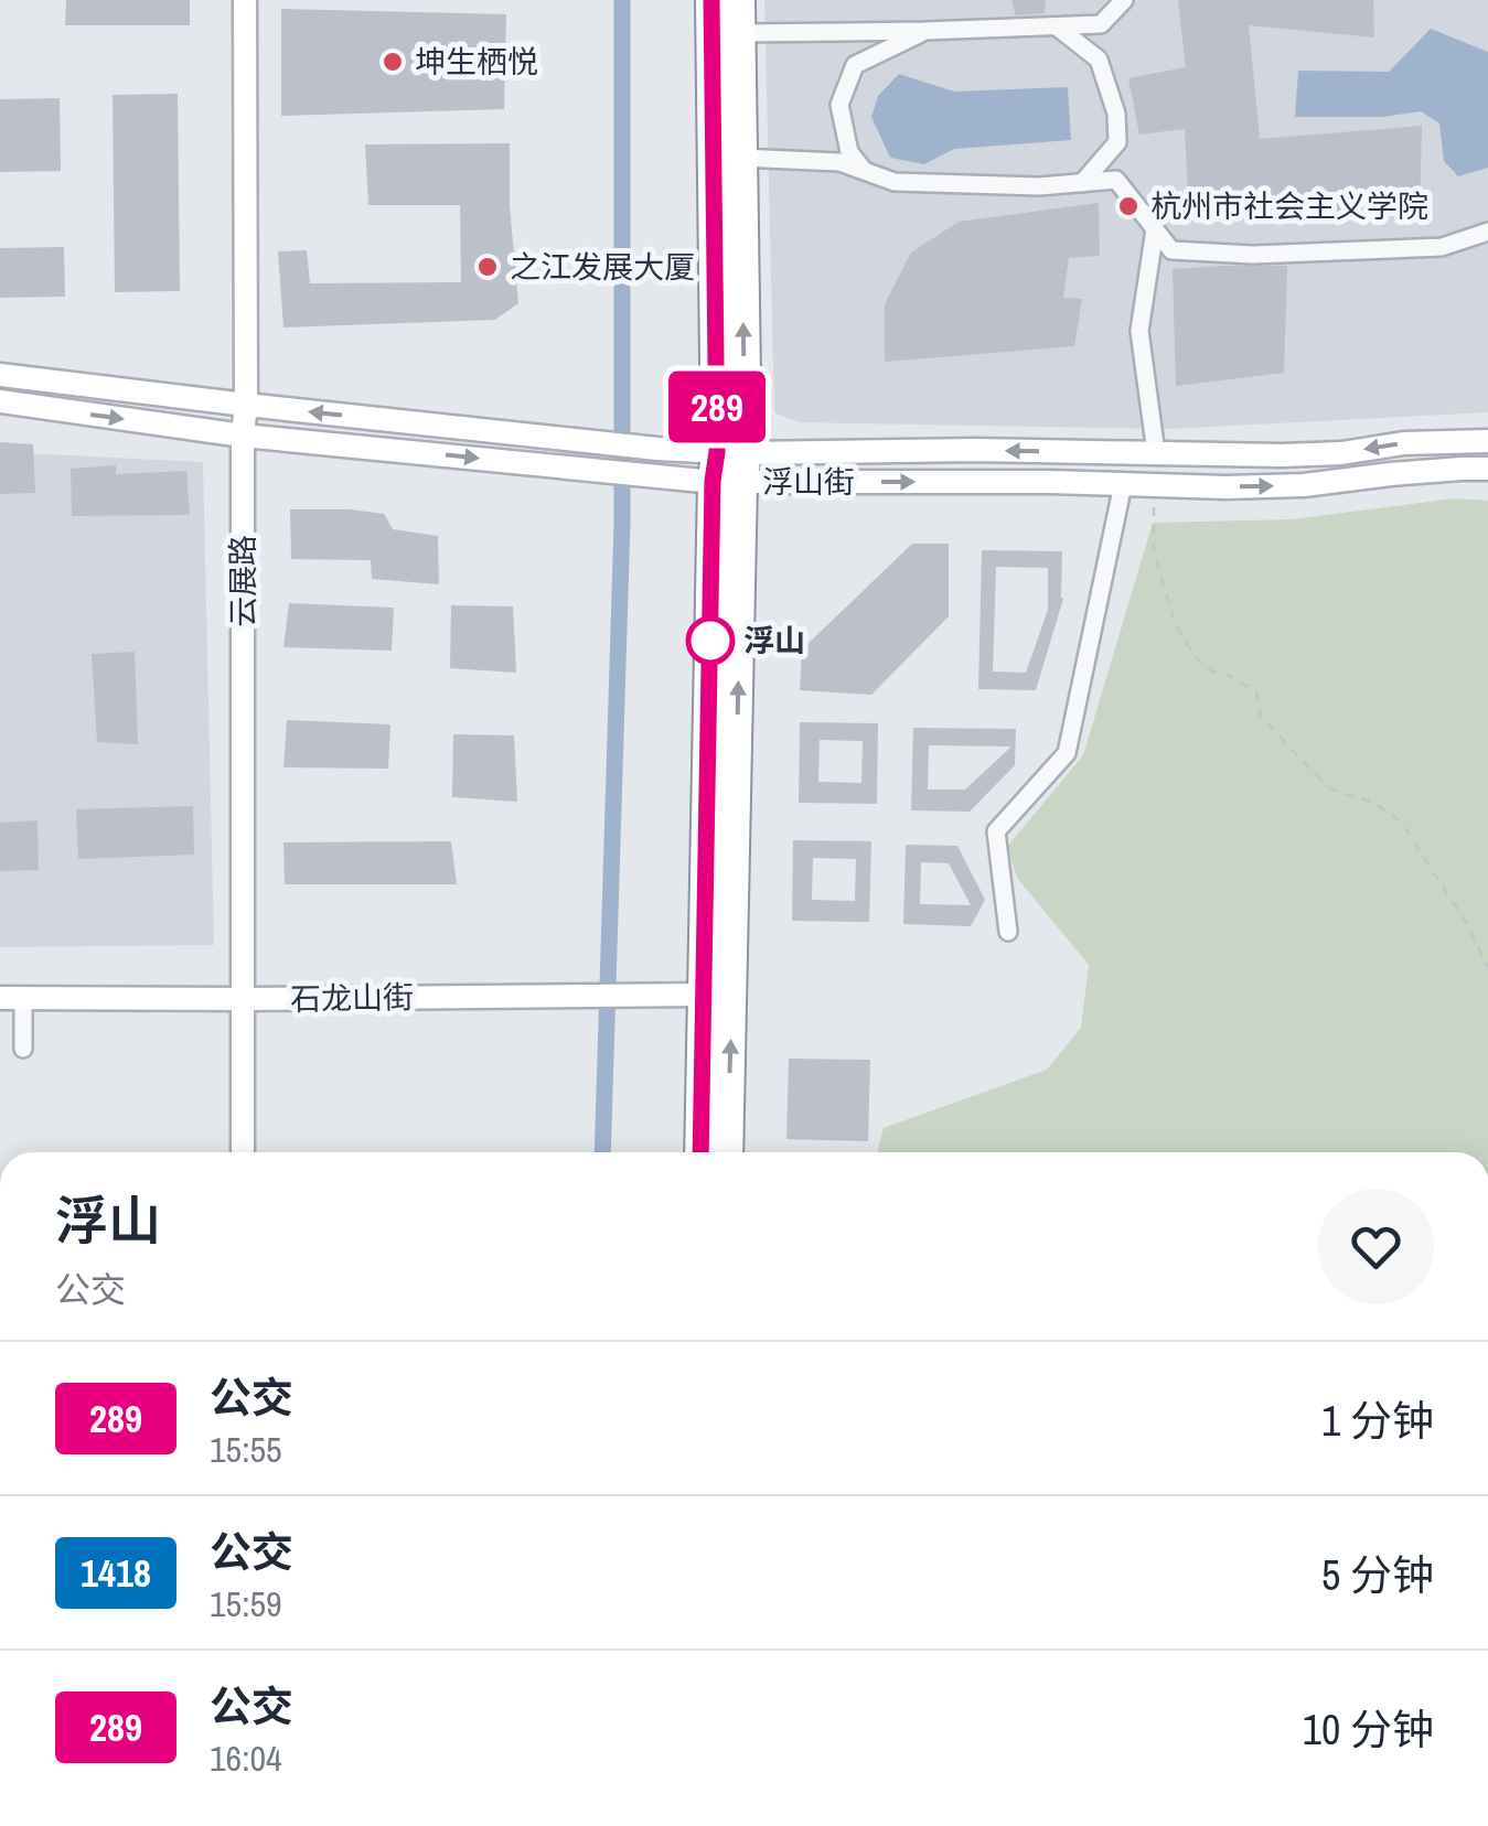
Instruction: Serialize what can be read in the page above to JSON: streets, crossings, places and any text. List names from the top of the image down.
{
  "streets": {
    "main road": ["浮山街", "云展路", "石龙山街"]
  },
  "crossings": [
    ["浮山街", "云展路"],
    ["云展路", "石龙山街"]
  ],
  "places": [
    "坤生栖悦",
    "杭州市社会主义学院",
    "之江发展大厦",
    "浮山"
  ],
  "lines": ["bus line 289"],
  "page": {
    "on_map": "289",
    "heading": ["浮山", "公交"],
    "list": [
      {
        "mark": "289",
        "name": "公交",
        "note": "15:55",
        "value": "1 分钟"
      },
      {
        "mark": "1418",
        "name": "公交",
        "note": "15:59",
        "value": "5 分钟"
      },
      {
        "mark": "289",
        "name": "公交",
        "note": "16:04",
        "value": "10 分钟"
      }
    ]
  }
}
